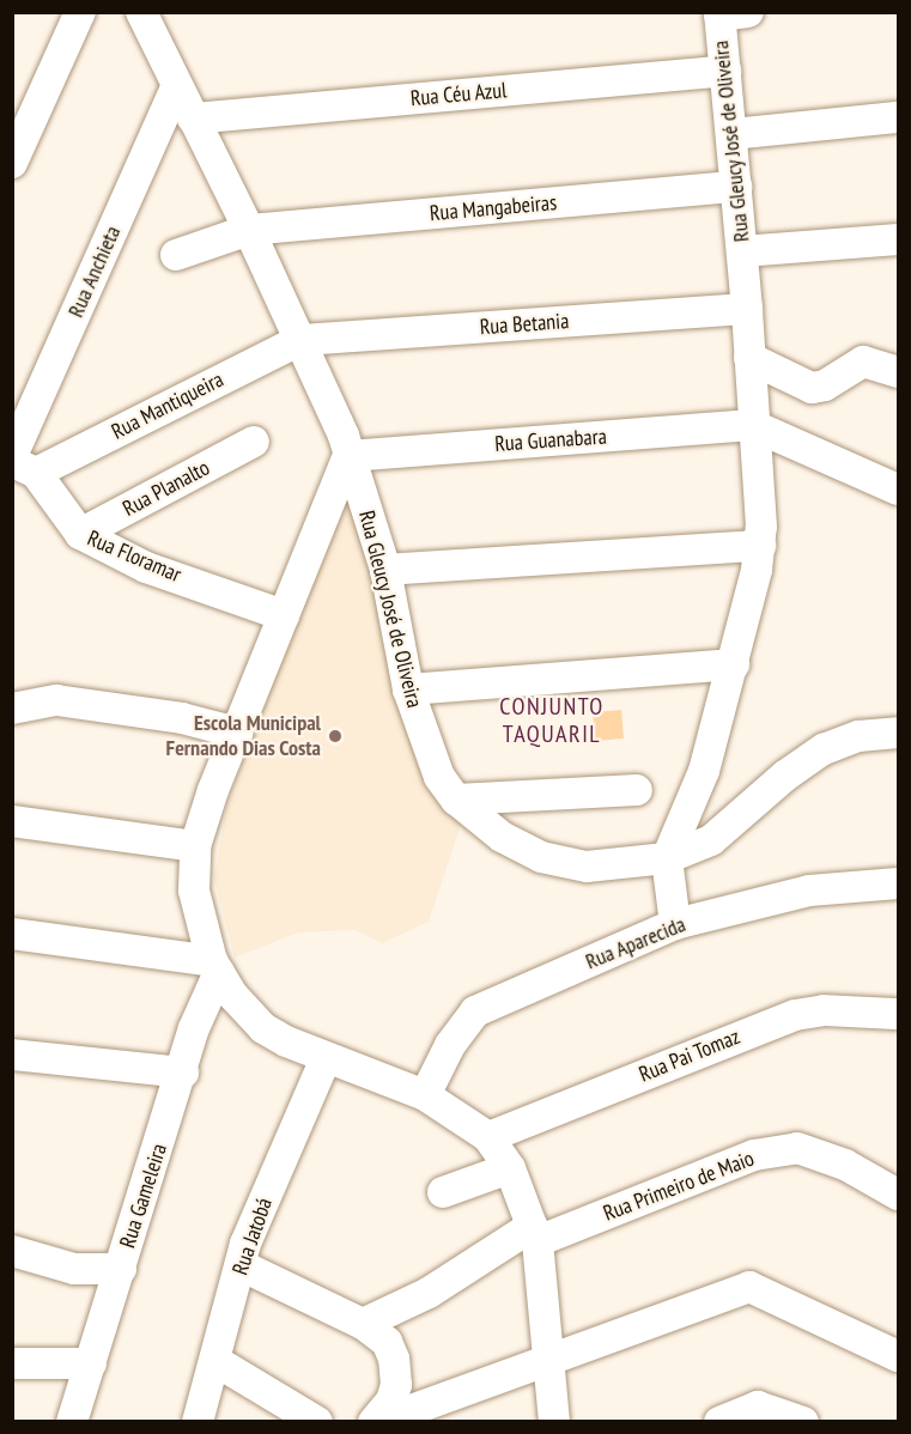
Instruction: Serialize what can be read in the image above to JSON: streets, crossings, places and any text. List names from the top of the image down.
{
  "streets": {
    "street": [
      "Rua Céu Azul",
      "Rua Gleucy José de Oliveira",
      "Rua Mangabeiras",
      "Rua Anchieta",
      "Rua Betania",
      "Rua Mantiqueira",
      "Rua Guanabara",
      "Rua Planalto",
      "Rua Floramar",
      "Rua Aparecida",
      "Rua Pai Tomaz",
      "Rua Primeiro de Maio",
      "Rua Gameleira",
      "Rua Jatobá"
    ]
  },
  "crossings": [
    ["Rua Céu Azul", "Rua Gleucy José de Oliveira"],
    ["Rua Gleucy José de Oliveira", "Rua Mangabeiras"],
    ["Rua Gleucy José de Oliveira", "Rua Anchieta"],
    ["Rua Gleucy José de Oliveira", "Rua Betania"],
    ["Rua Gleucy José de Oliveira", "Rua Mantiqueira"],
    ["Rua Gleucy José de Oliveira", "Rua Guanabara"],
    ["Rua Anchieta", "Rua Mantiqueira"],
    ["Rua Anchieta", "Rua Floramar"],
    ["Rua Betania", "Rua Mantiqueira"],
    ["Rua Mantiqueira", "Rua Floramar"],
    ["Rua Planalto", "Rua Floramar"]
  ],
  "districts": ["CONJUNTO TAQUARIL"],
  "places": ["Escola Municipal Fernando Dias Costa"]
}
